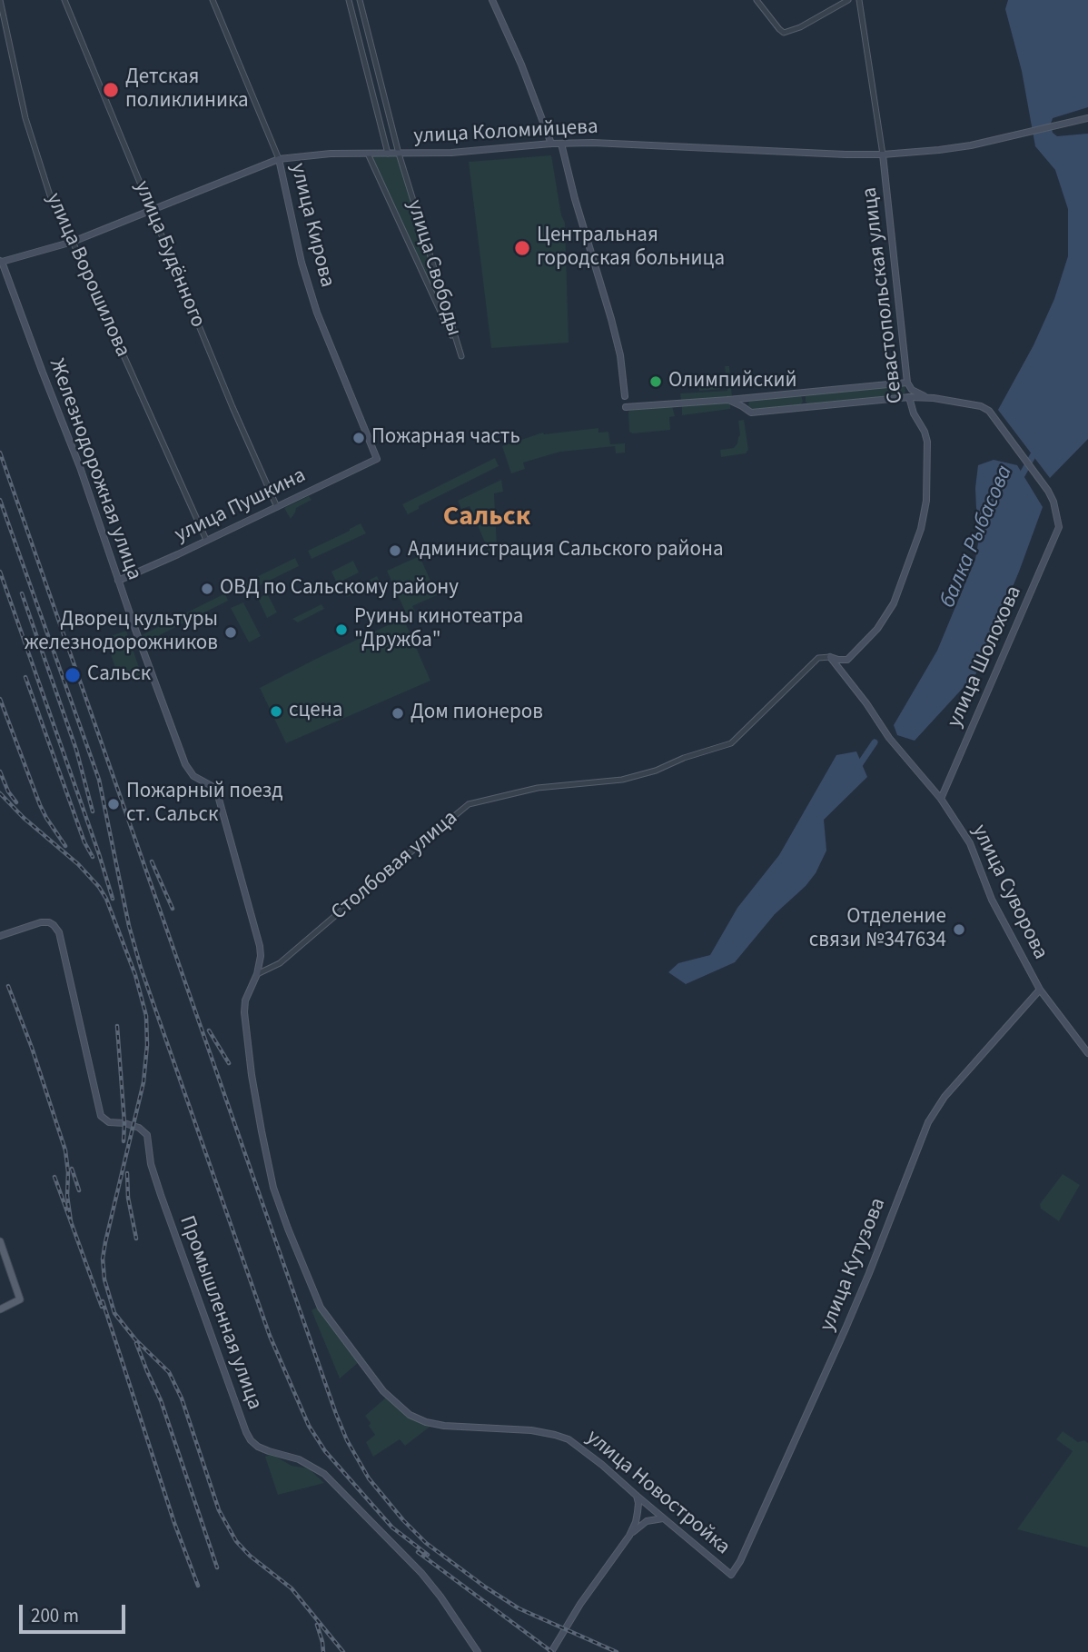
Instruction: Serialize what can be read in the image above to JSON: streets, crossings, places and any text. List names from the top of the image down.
{
  "streets": {
    "main road": [
      "улица Коломийцева",
      "улица Кирова",
      "Севастопольская улица",
      "Железнодорожная улица",
      "улица Пушкина",
      "улица Шолохова",
      "улица Суворова",
      "улица Кутузова",
      "Промышленная улица",
      "улица Новостройка"
    ],
    "street": [
      "улица Будённого",
      "улица Свободы",
      "улица Ворошилова",
      "Столбовая улица"
    ]
  },
  "crossings": [
    ["улица Коломийцева", "улица Кирова"],
    ["улица Коломийцева", "улица Будённого"],
    ["улица Коломийцева", "улица Свободы"],
    ["улица Коломийцева", "улица Ворошилова"],
    ["улица Коломийцева", "Севастопольская улица"],
    ["улица Коломийцева", "Железнодорожная улица"],
    ["улица Кирова", "улица Пушкина"],
    ["улица Будённого", "улица Пушкина"],
    ["улица Ворошилова", "улица Пушкина"],
    ["Севастопольская улица", "Столбовая улица"],
    ["Севастопольская улица", "улица Суворова"],
    ["Железнодорожная улица", "улица Пушкина"],
    ["Железнодорожная улица", "улица Новостройка"],
    ["улица Шолохова", "улица Суворова"],
    ["Столбовая улица", "улица Суворова"],
    ["Столбовая улица", "улица Новостройка"],
    ["улица Суворова", "улица Кутузова"],
    ["улица Кутузова", "улица Новостройка"]
  ],
  "districts": ["Сальск"],
  "water": ["балка Рыбасова"],
  "places": [
    "Детская поликлиника",
    "Центральная городская больница",
    "Олимпийский",
    "Пожарная часть",
    "Администрация Сальского района",
    "ОВД по Сальскому району",
    "Руины кинотеатра \"Дружба\"",
    "Дворец культуры железнодорожников",
    "Сальск",
    "сцена",
    "Дом пионеров",
    "Пожарный поезд ст. Сальск",
    "Отделение связи №347634"
  ],
  "scale_bar": "200 m"
}
